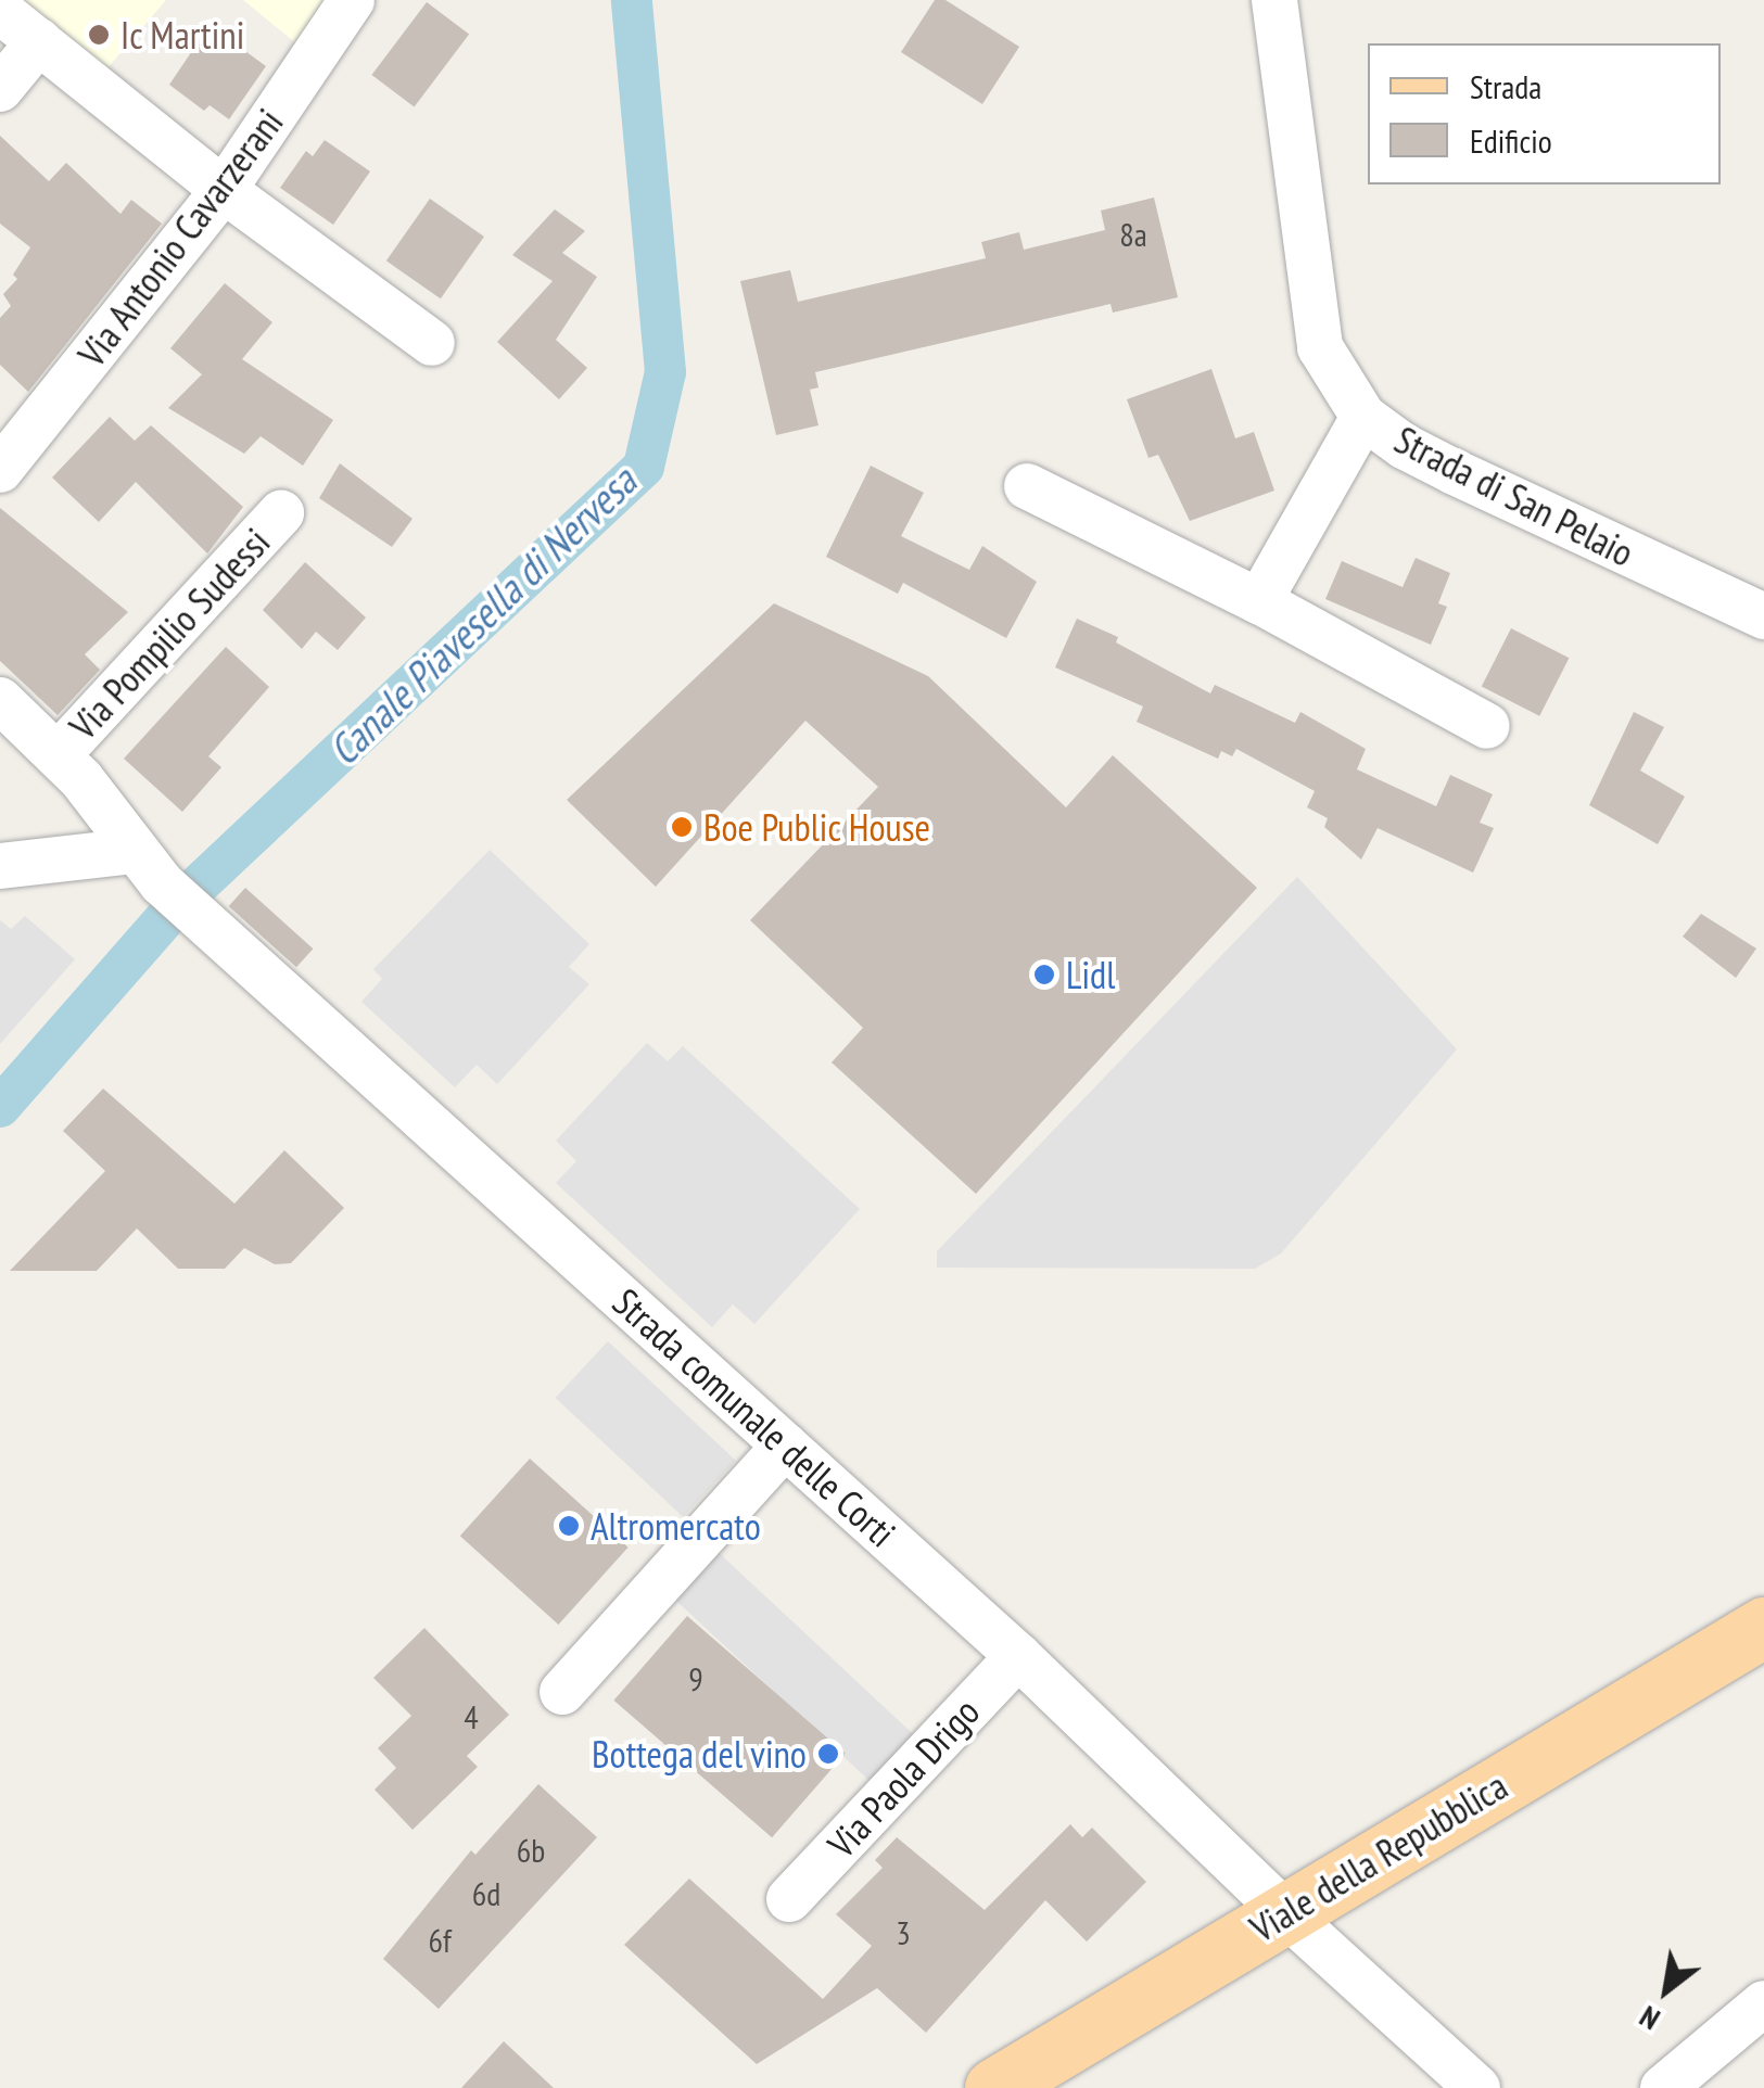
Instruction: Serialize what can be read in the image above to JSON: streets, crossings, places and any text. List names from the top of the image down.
{
  "streets": {
    "main road": ["Viale della Repubblica"],
    "street": [
      "Via Antonio Cavarzerani",
      "Strada di San Pelaio",
      "Via Pompilio Sudessi",
      "Strada comunale delle Corti",
      "Via Paola Drigo"
    ]
  },
  "crossings": [
    ["Via Pompilio Sudessi", "Strada comunale delle Corti"],
    ["Strada comunale delle Corti", "Via Paola Drigo"],
    ["Strada comunale delle Corti", "Viale della Repubblica"]
  ],
  "water": ["Canale Piavesella di Nervesa"],
  "places": [
    "Ic Martini",
    "Boe Public House",
    "Lidl",
    "Altromercato",
    "Bottega del vino"
  ],
  "house_numbers": [
    "8a",
    "9",
    "4",
    "6b",
    "6d",
    "3",
    "6f"
  ],
  "legend": ["Strada", "Edificio"],
  "north": "bottom left"
}
